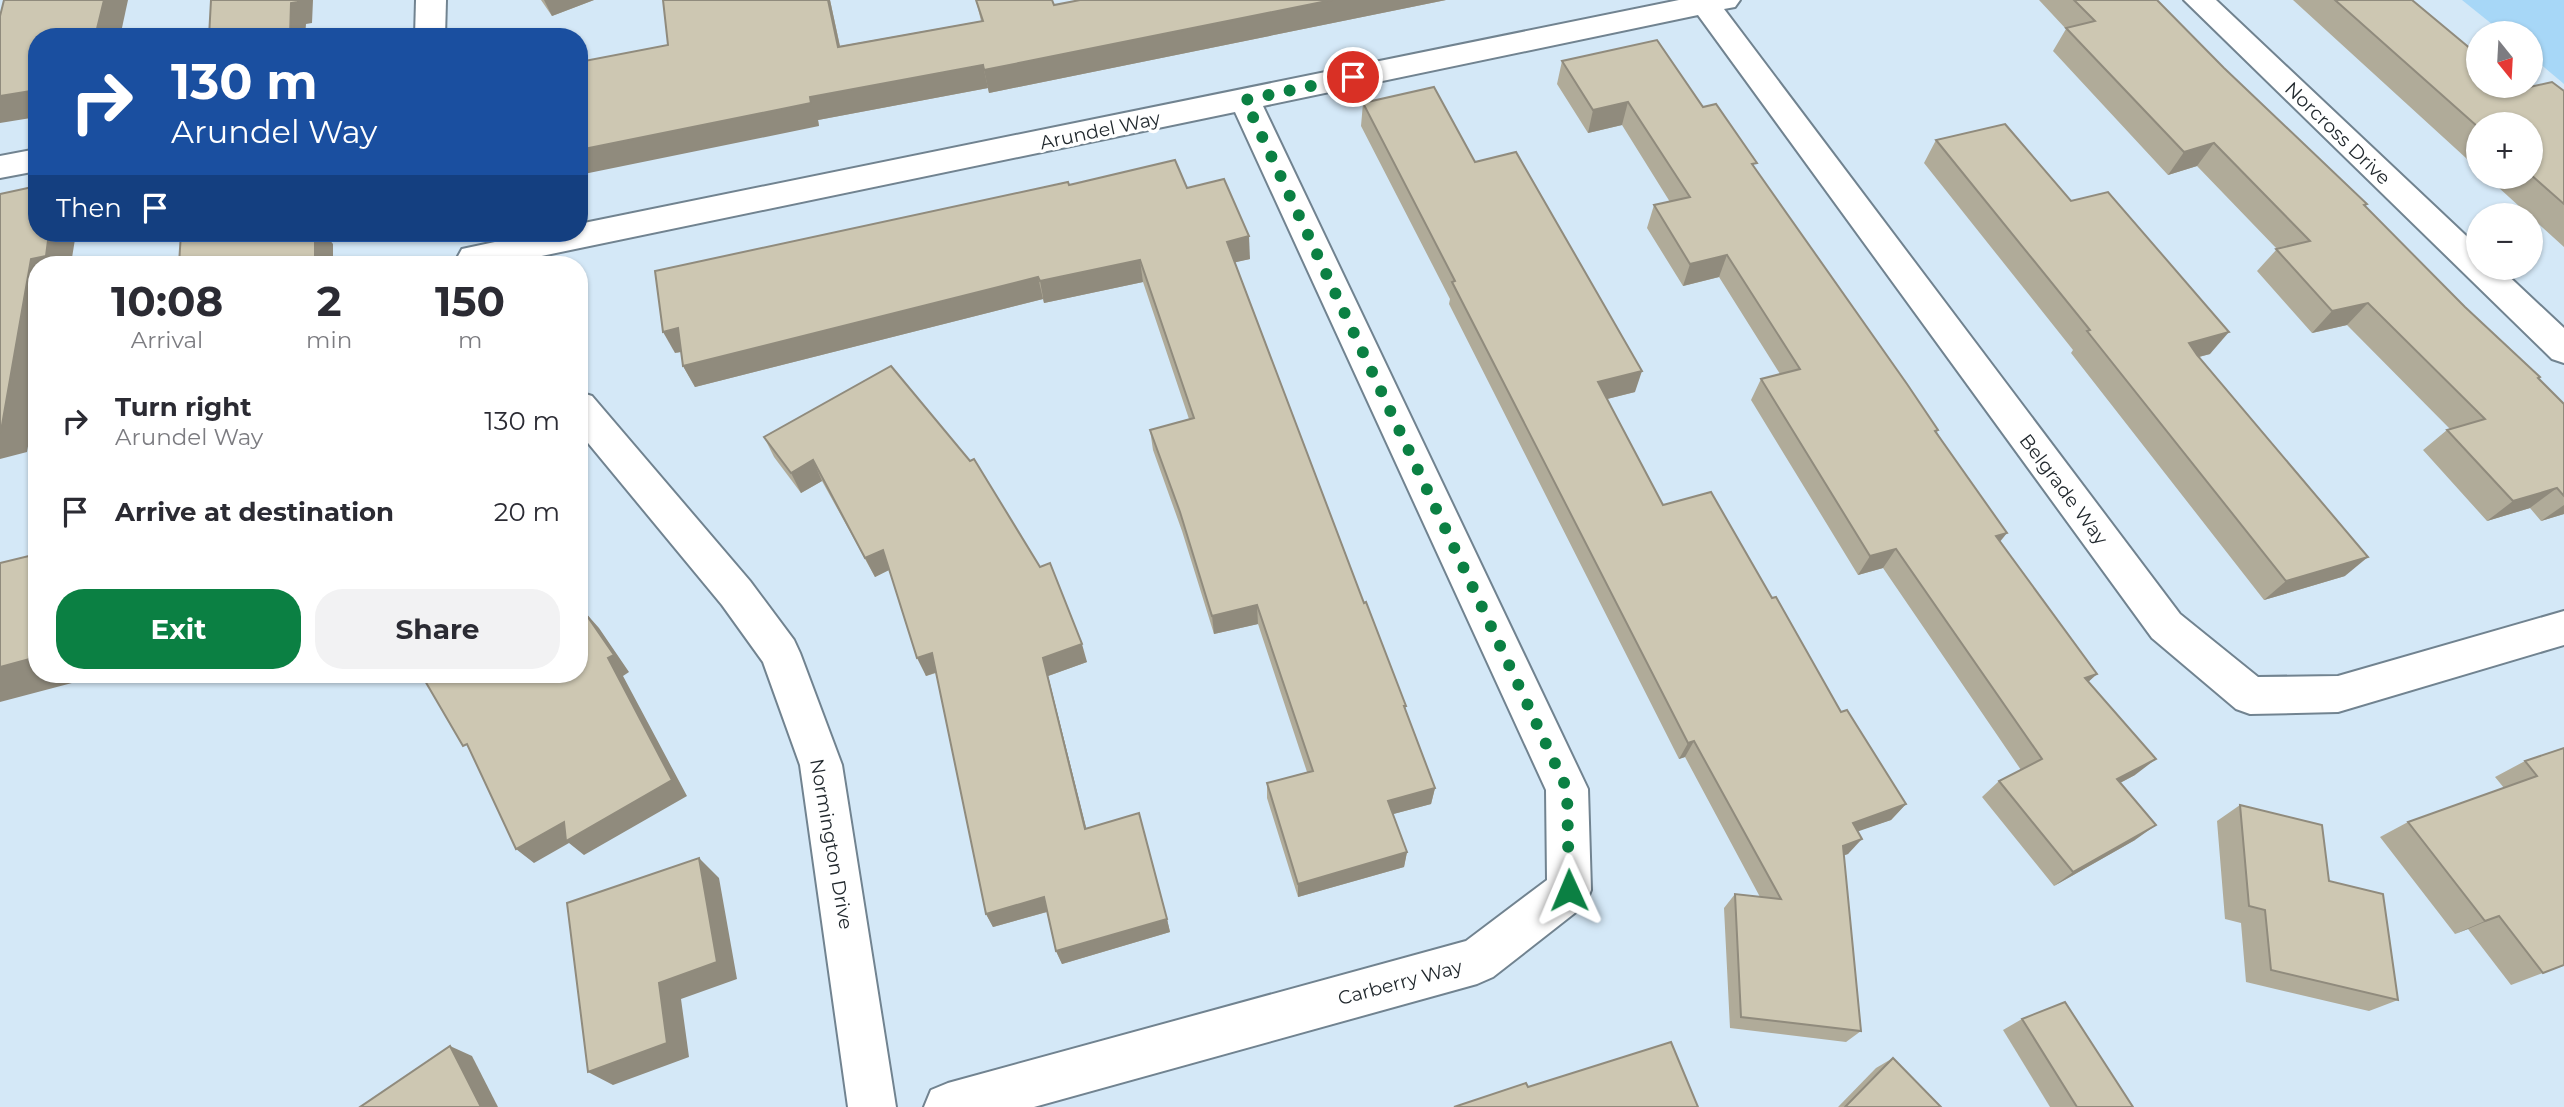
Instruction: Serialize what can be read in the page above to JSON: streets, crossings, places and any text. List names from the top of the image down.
{
  "streets": {
    "street": [
      "Arundel Way",
      "Norcross Drive",
      "Belgrade Way",
      "Normington Drive",
      "Carberry Way"
    ]
  },
  "crossings": [
    ["Arundel Way", "Belgrade Way"],
    ["Arundel Way", "Carberry Way"]
  ],
  "north": "bottom",
  "page": {
    "map_buttons": ["+", "−"],
    "turn": ["130 m", "Arundel Way"],
    "then": "Then",
    "eta": [
      "10:08",
      "Arrival",
      "2",
      "min",
      "150",
      "m"
    ],
    "list": [
      {
        "name": "Turn right",
        "note": "Arundel Way",
        "value": "130 m"
      },
      {
        "name": "Arrive at destination",
        "value": "20 m"
      }
    ],
    "buttons": ["Exit", "Share"]
  }
}
